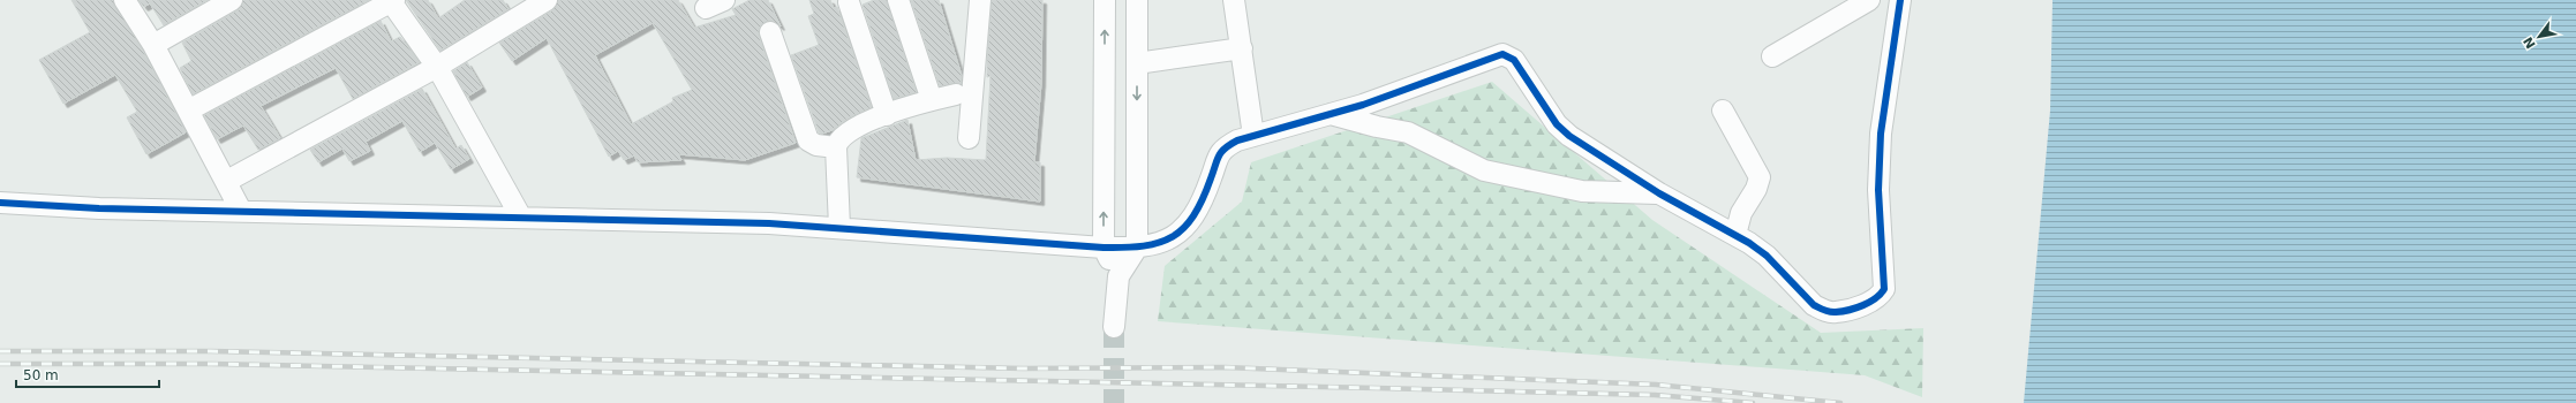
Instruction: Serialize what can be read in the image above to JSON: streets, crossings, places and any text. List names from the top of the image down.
{
  "scale_bar": "50 m",
  "north": "bottom left"
}
